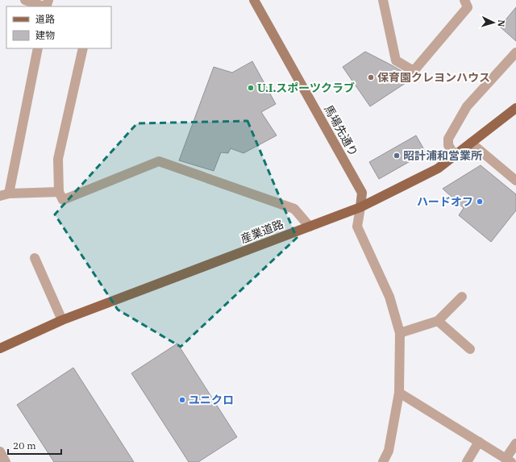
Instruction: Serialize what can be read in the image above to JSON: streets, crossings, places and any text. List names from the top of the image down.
{
  "streets": {
    "main road": ["産業道路"],
    "street": ["馬場先通り"]
  },
  "crossings": [
    ["馬場先通り", "産業道路"]
  ],
  "places": [
    "保育園クレヨンハウス",
    "U.I.スポーツクラブ",
    "昭計浦和営業所",
    "ハードオフ",
    "ユニクロ"
  ],
  "legend": ["道路", "建物"],
  "scale_bar": "20 m",
  "north": "right"
}
